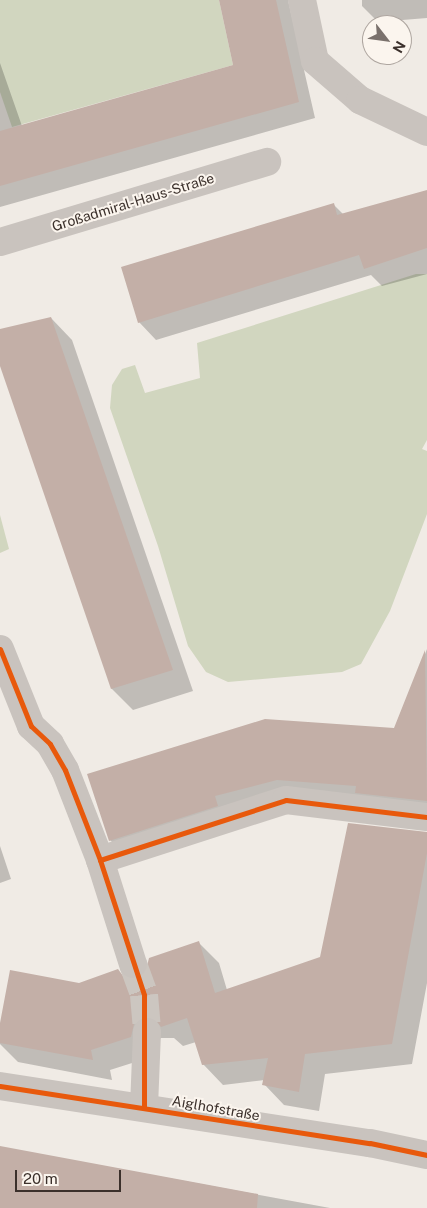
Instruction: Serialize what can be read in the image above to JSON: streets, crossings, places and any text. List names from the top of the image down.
{
  "streets": {
    "street": ["Großadmiral-Haus-Straße", "Aiglhofstraße"]
  },
  "scale_bar": "20 m",
  "north": "bottom right"
}
